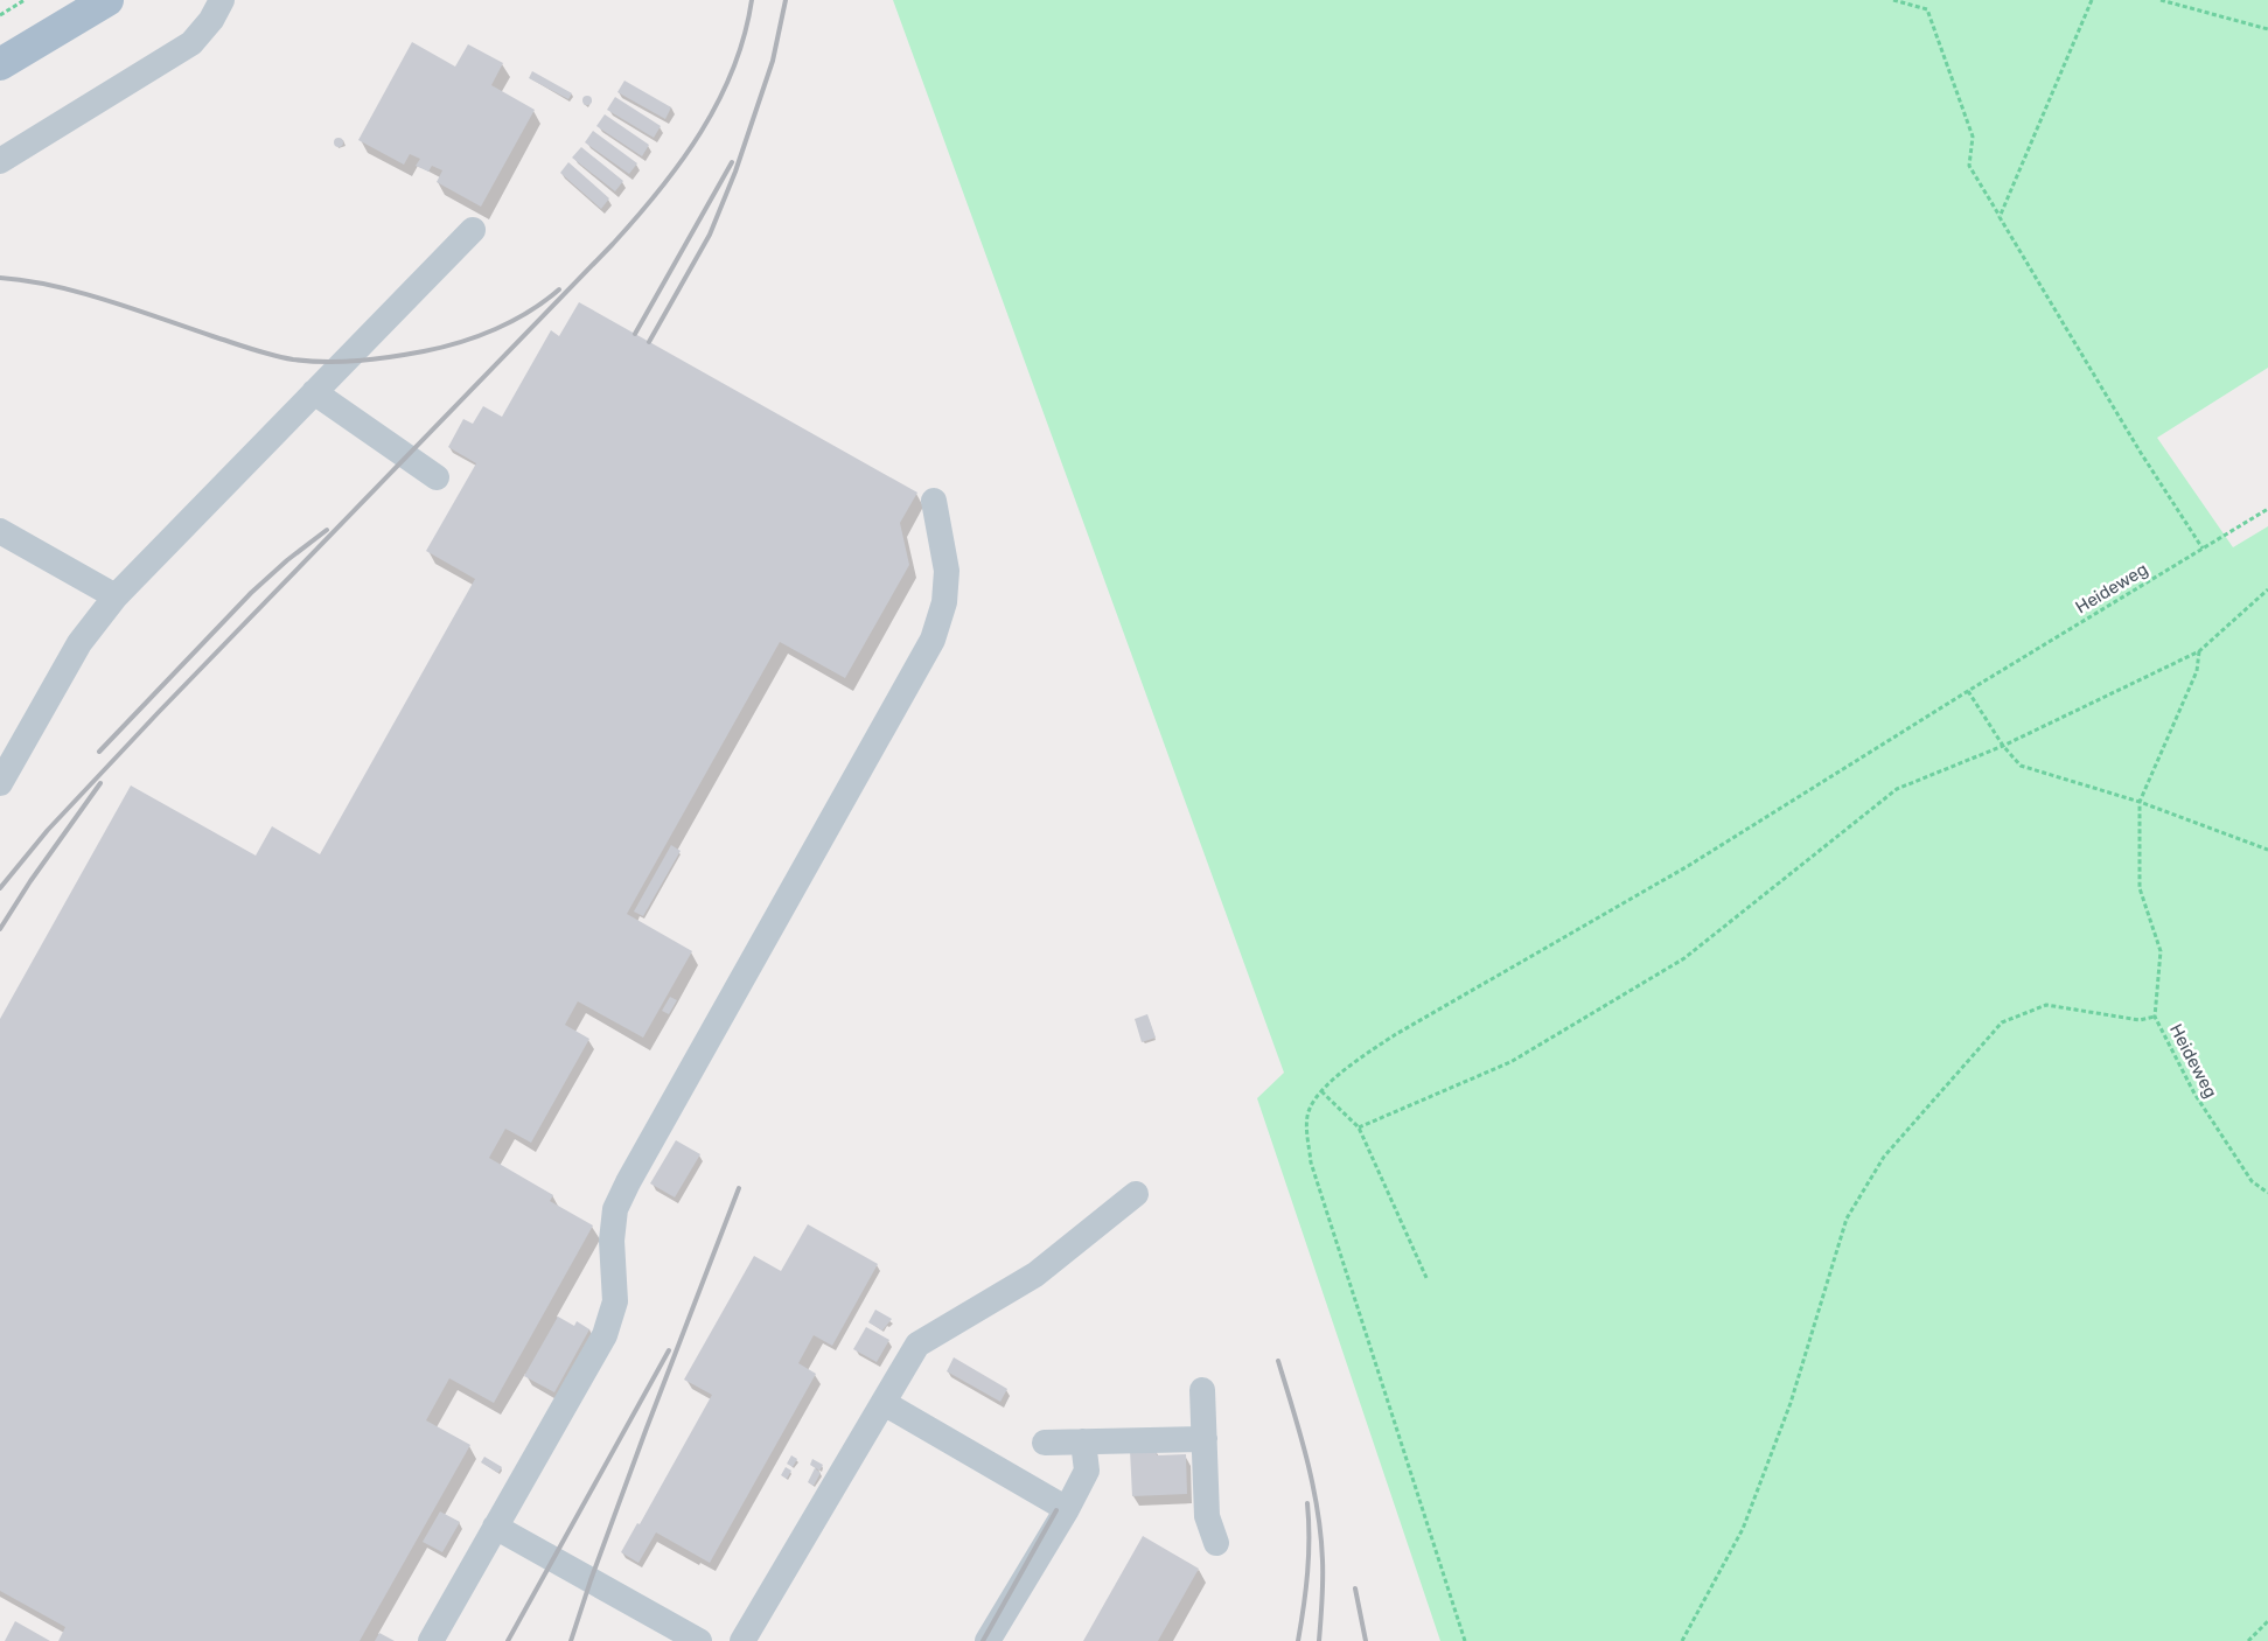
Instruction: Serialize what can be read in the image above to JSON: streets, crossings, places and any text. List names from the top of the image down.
{
  "streets": {
    "path": ["Heideweg"]
  }
}
